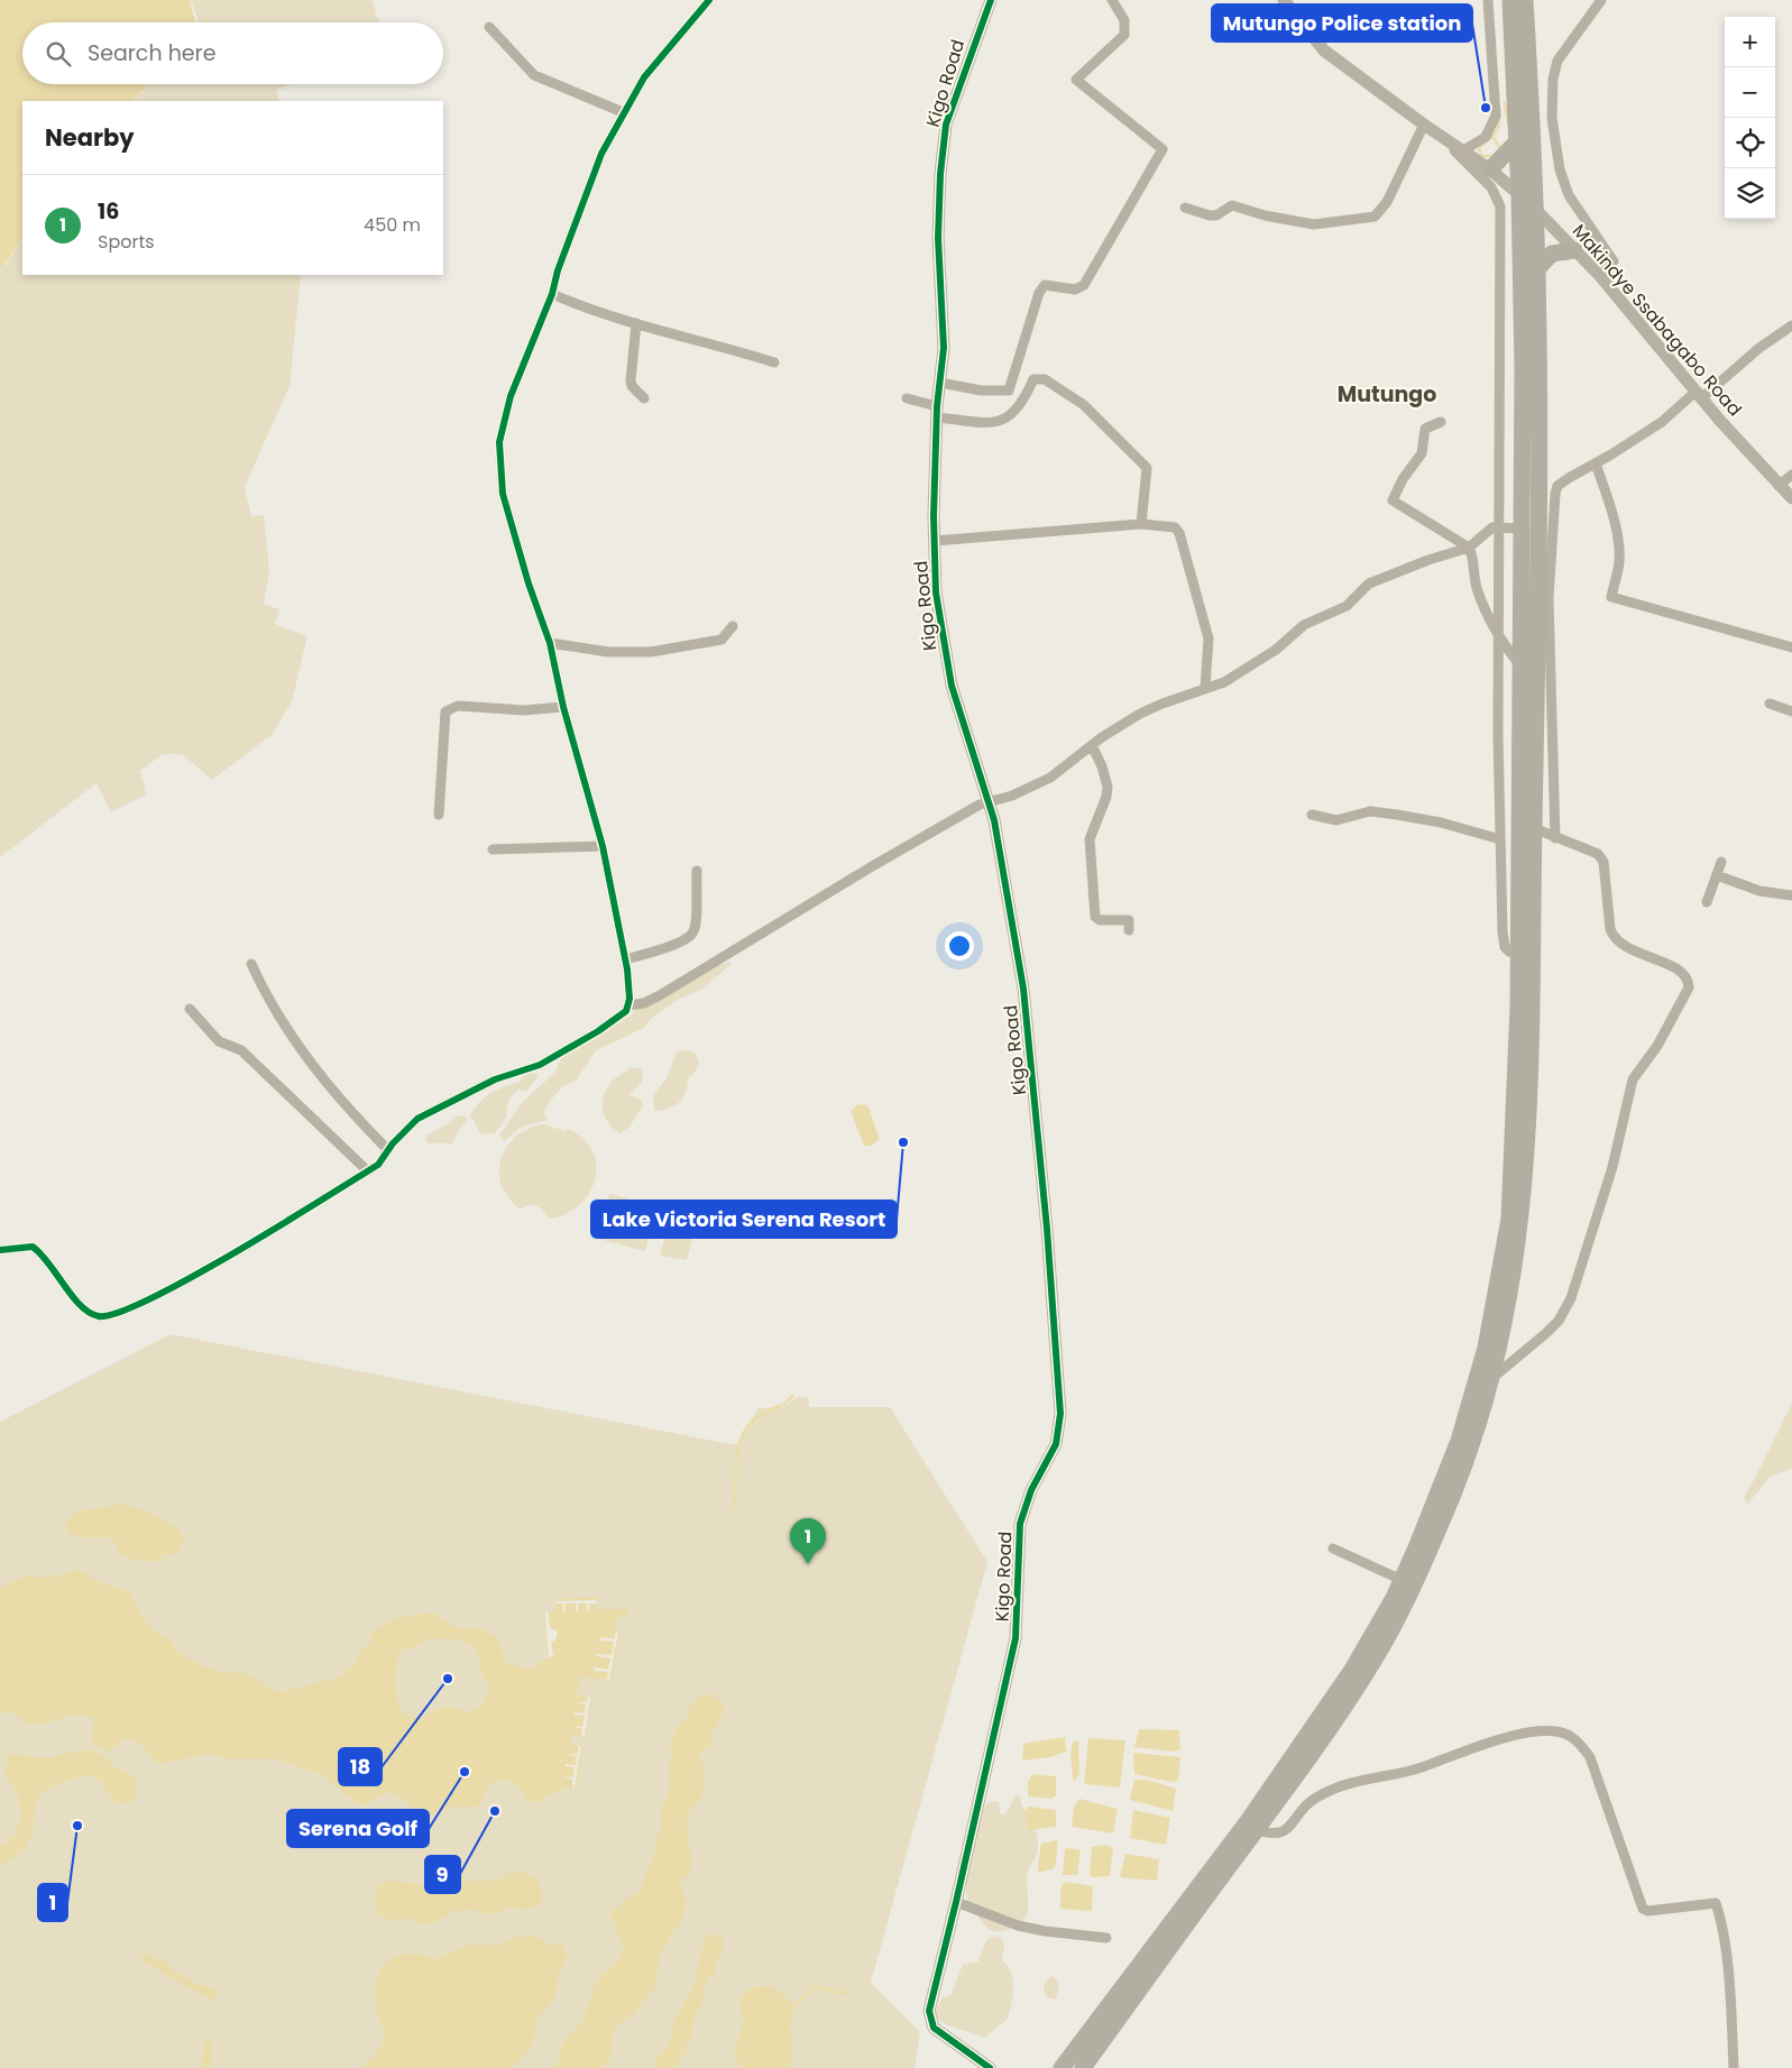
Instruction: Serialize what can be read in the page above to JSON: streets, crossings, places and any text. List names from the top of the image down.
{
  "streets": {
    "street": ["Kigo Road", "Makindye Ssabagabo Road"]
  },
  "districts": ["Mutungo"],
  "places": [
    "Mutungo Police station",
    "Lake Victoria Serena Resort",
    "18",
    "Serena Golf",
    "9",
    "1"
  ],
  "page": {
    "map_buttons": ["+", "−"],
    "search": "Search here",
    "heading": "Nearby",
    "list": [
      {
        "mark": "1",
        "name": "16",
        "note": "Sports",
        "value": "450 m"
      }
    ],
    "pins": "1"
  }
}
